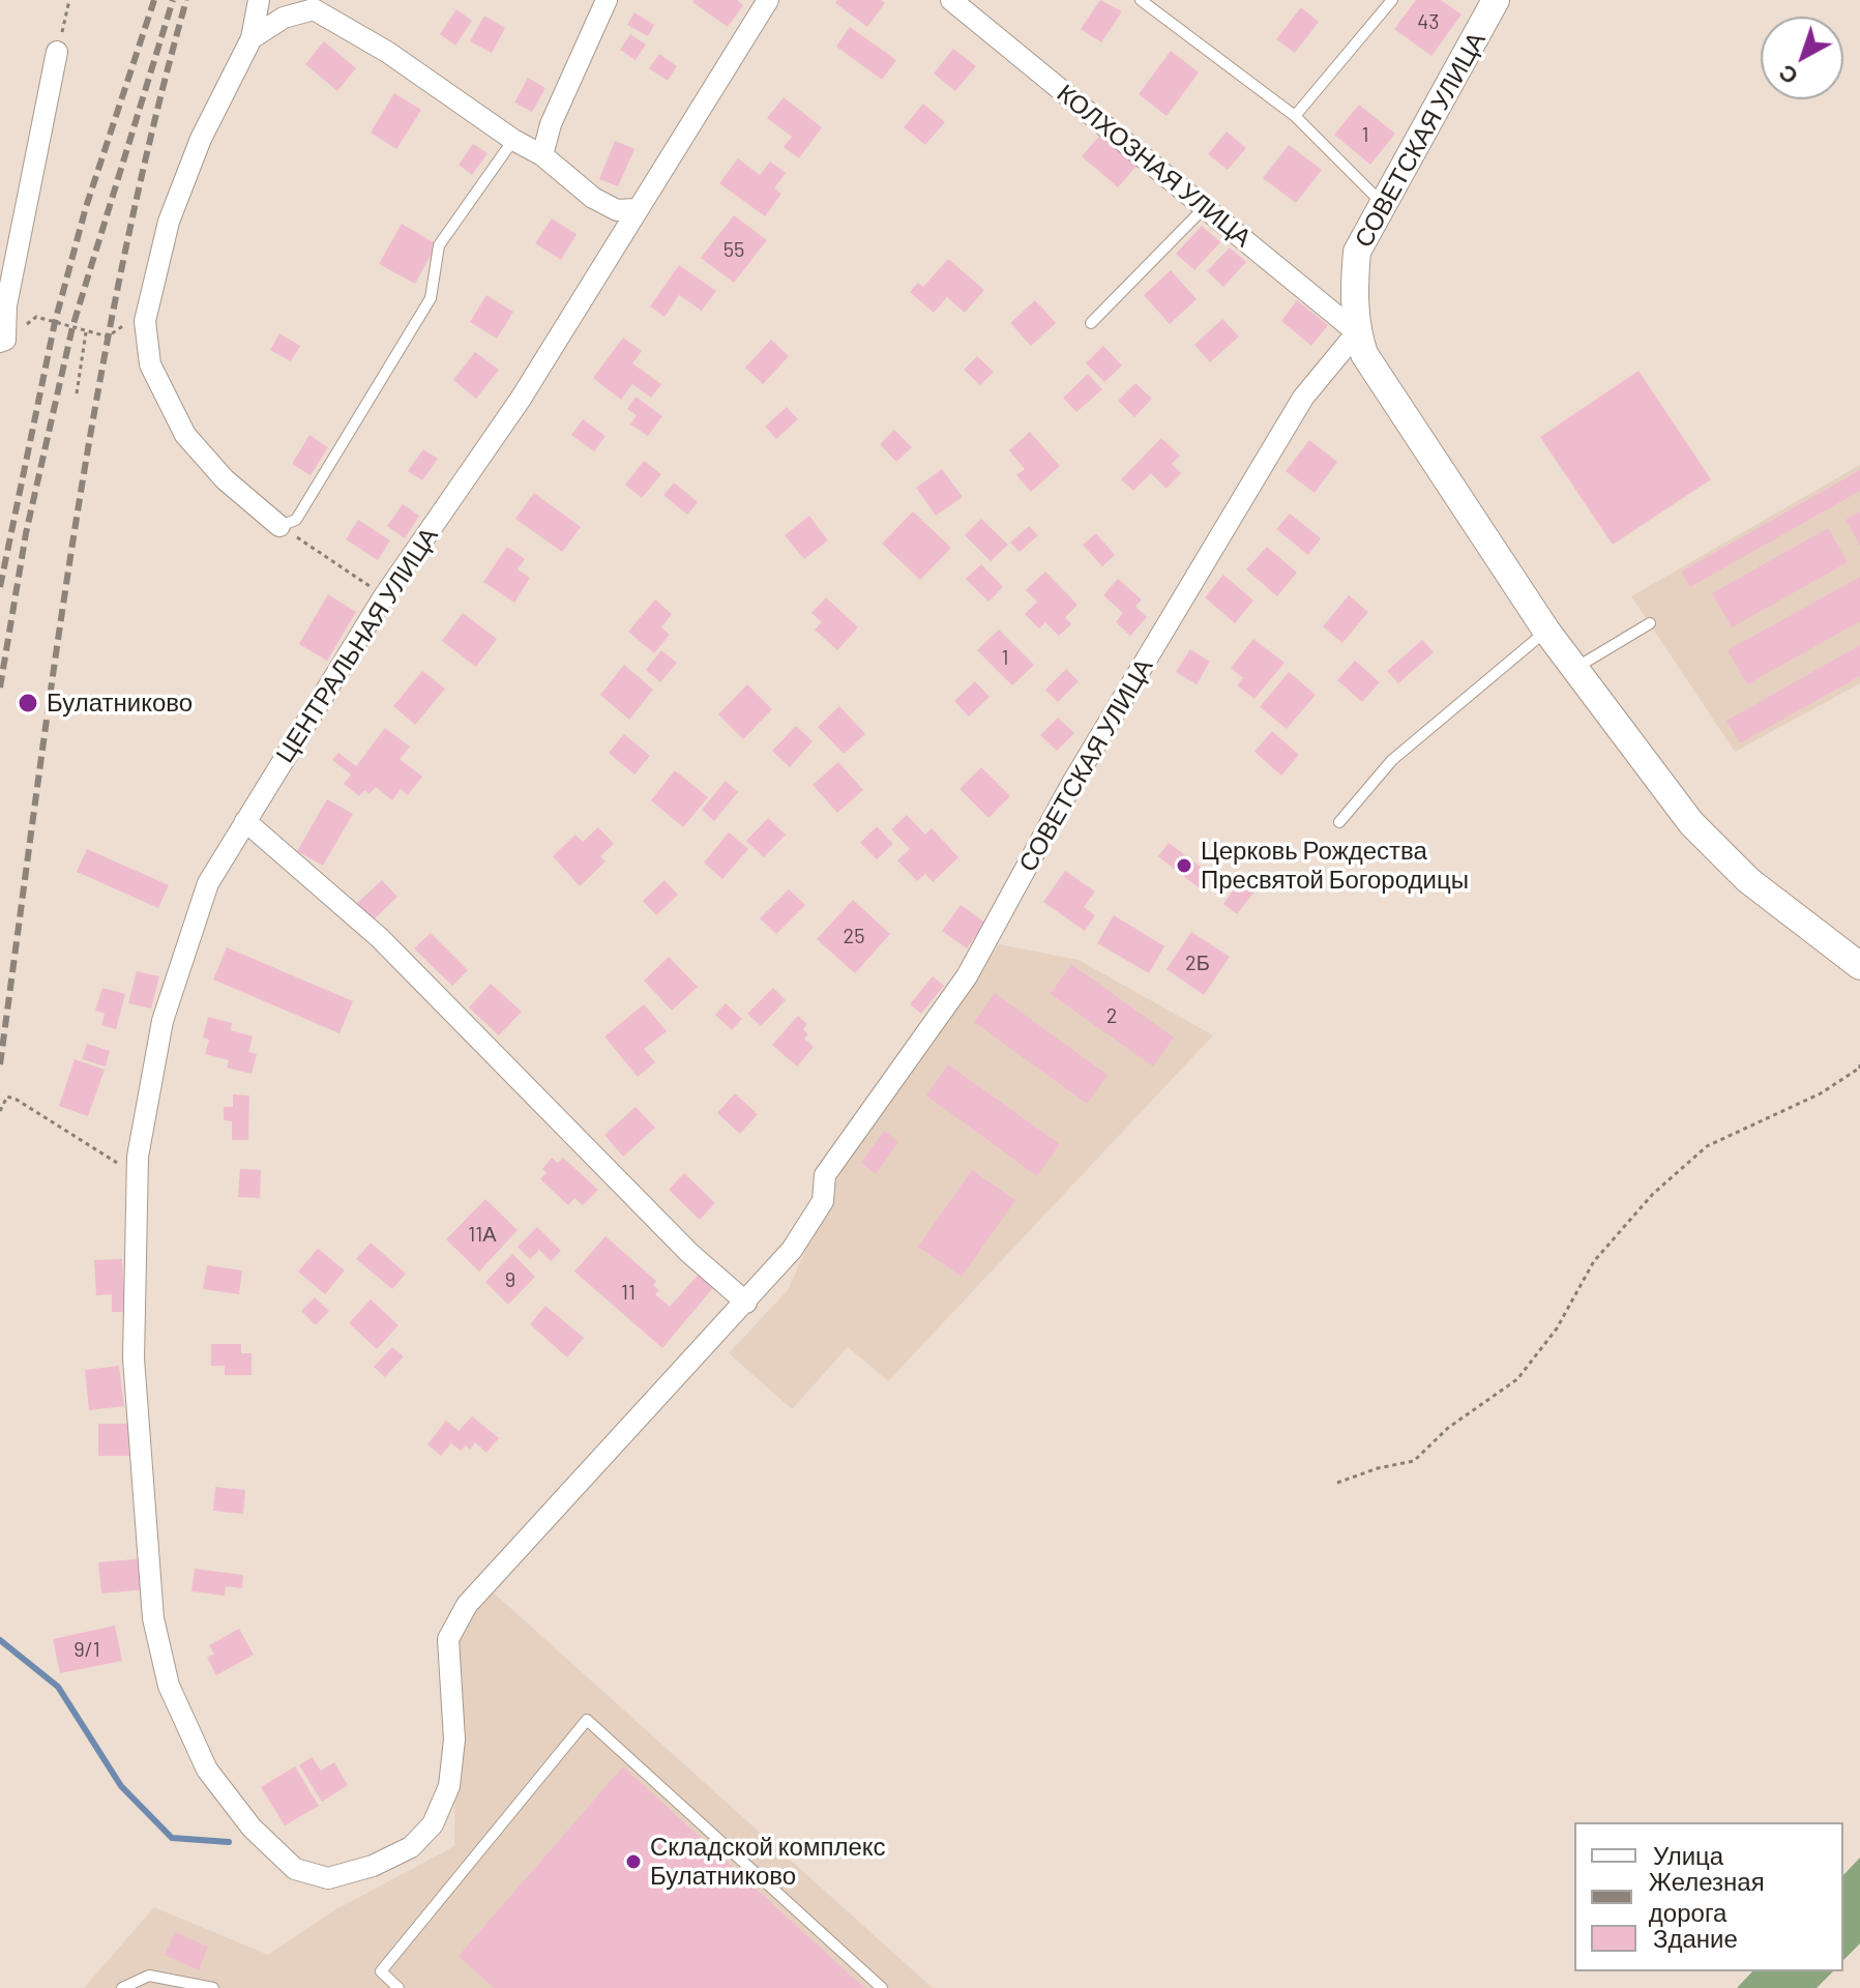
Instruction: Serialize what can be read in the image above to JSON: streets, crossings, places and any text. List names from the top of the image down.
{
  "streets": {
    "street": ["СОВЕТСКАЯ УЛИЦА", "КОЛХОЗНАЯ УЛИЦА", "ЦЕНТРАЛЬНАЯ УЛИЦА"]
  },
  "crossings": [
    ["СОВЕТСКАЯ УЛИЦА", "КОЛХОЗНАЯ УЛИЦА"],
    ["СОВЕТСКАЯ УЛИЦА", "ЦЕНТРАЛЬНАЯ УЛИЦА"]
  ],
  "places": ["Булатниково", "Церковь Рождества Пресвятой Богородицы", "Складской комплекс Булатниково"],
  "house_numbers": [
    "43",
    "1",
    "55",
    "1",
    "25",
    "2Б",
    "2",
    "11А",
    "9",
    "11",
    "9/1"
  ],
  "legend": ["Улица", "Железная дорога", "Здание"],
  "north": "bottom left"
}
